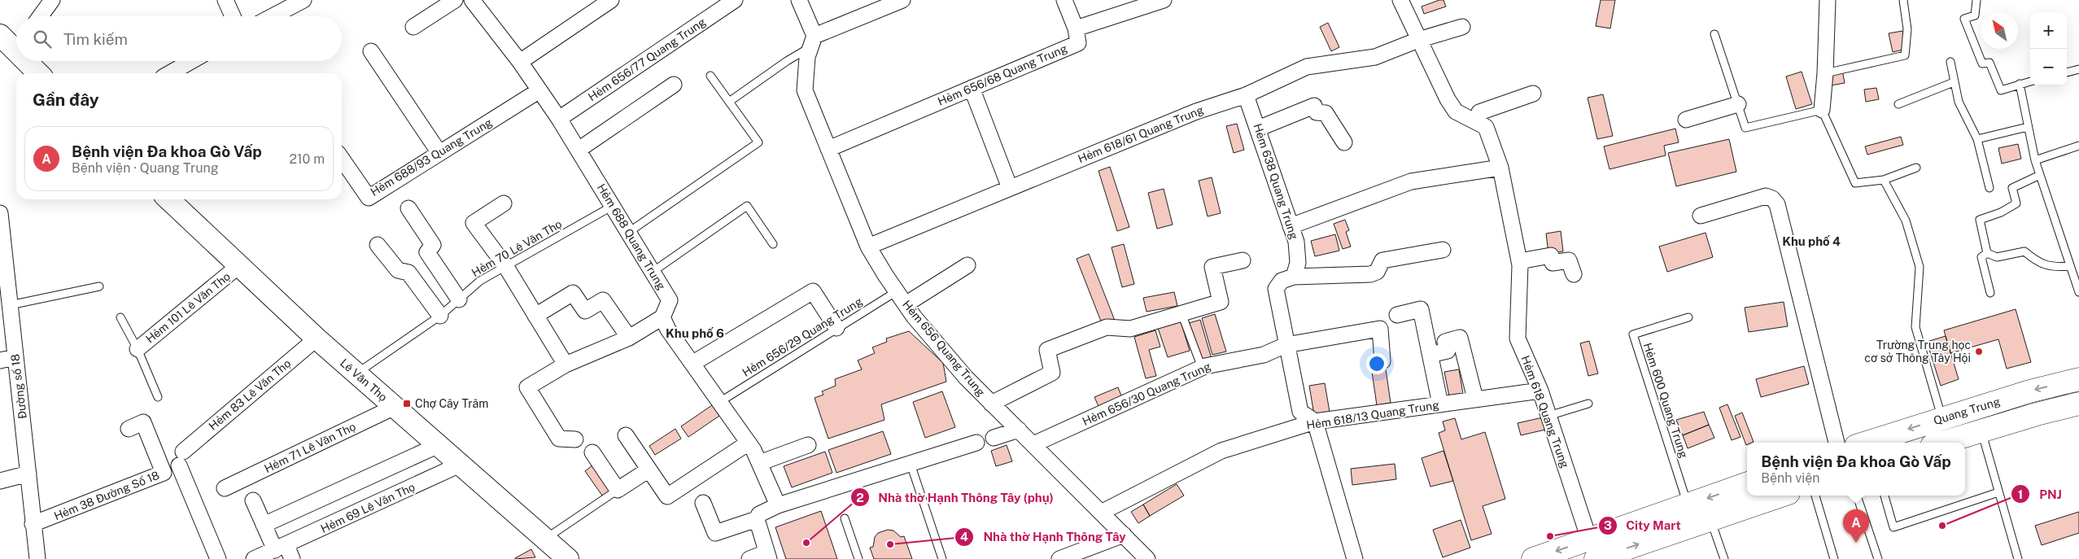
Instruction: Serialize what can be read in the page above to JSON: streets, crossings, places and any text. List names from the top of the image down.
{
  "streets": {
    "main road": ["Lê Văn Thọ", "Quang Trung"],
    "street": [
      "Hẻm 656/77 Quang Trung",
      "Hẻm 656/68 Quang Trung",
      "Hẻm 618/61 Quang Trung",
      "Hẻm 688/93 Quang Trung",
      "Hẻm 638 Quang Trung",
      "Hẻm 688 Quang Trung",
      "Hẻm 101 Lê Văn Thọ",
      "Hẻm 656 Quang Trung",
      "Đường số 18",
      "Hẻm 656/30 Quang Trung",
      "Hẻm 83 Lê Văn Thọ",
      "Hẻm 618 Quang Trung",
      "Hẻm 618/13 Quang Trung",
      "Hẻm 71 Lê Văn Thọ",
      "Hẻm 38 Đường Số 18",
      "Hẻm 69 Lê Văn Thọ"
    ],
    "lane": ["Hẻm 70 Lê Văn Thọ", "Hẻm 656/29 Quang Trung", "Hẻm 600 Quang Trung"]
  },
  "crossings": [
    ["Hẻm 656/77 Quang Trung", "Hẻm 688 Quang Trung"],
    ["Hẻm 656/68 Quang Trung", "Hẻm 656 Quang Trung"],
    ["Hẻm 618/61 Quang Trung", "Hẻm 638 Quang Trung"],
    ["Hẻm 618/61 Quang Trung", "Hẻm 656 Quang Trung"],
    ["Hẻm 618/61 Quang Trung", "Hẻm 618 Quang Trung"],
    ["Hẻm 688/93 Quang Trung", "Hẻm 688 Quang Trung"],
    ["Hẻm 688 Quang Trung", "Hẻm 70 Lê Văn Thọ"],
    ["Hẻm 70 Lê Văn Thọ", "Lê Văn Thọ"],
    ["Hẻm 101 Lê Văn Thọ", "Lê Văn Thọ"],
    ["Hẻm 656/29 Quang Trung", "Hẻm 656 Quang Trung"],
    ["Hẻm 656 Quang Trung", "Hẻm 656/30 Quang Trung"],
    ["Hẻm 656 Quang Trung", "Hẻm 618/13 Quang Trung"],
    ["Lê Văn Thọ", "Hẻm 83 Lê Văn Thọ"],
    ["Lê Văn Thọ", "Hẻm 71 Lê Văn Thọ"],
    ["Lê Văn Thọ", "Hẻm 69 Lê Văn Thọ"],
    ["Đường số 18", "Hẻm 38 Đường Số 18"],
    ["Hẻm 83 Lê Văn Thọ", "Hẻm 38 Đường Số 18"],
    ["Hẻm 618 Quang Trung", "Hẻm 618/13 Quang Trung"]
  ],
  "districts": ["Khu phố 4", "Khu phố 6"],
  "places": {
    "other": [
      "Trường Trung học cơ sở Thông Tây Hội",
      "PNJ",
      "City Mart",
      "Nhà thờ Hạnh Thông Tây (phụ)",
      "Nhà thờ Hạnh Thông Tây"
    ],
    "transit": ["Chợ Cây Trâm"]
  },
  "north": "top left",
  "page": {
    "map_buttons": ["+", "−"],
    "search": "Tìm kiếm",
    "heading": "Gần đây",
    "list": [
      {
        "mark": "A",
        "name": "Bệnh viện Đa khoa Gò Vấp",
        "note": "Bệnh viện · Quang Trung",
        "value": "210 m"
      }
    ],
    "popup": ["Bệnh viện Đa khoa Gò Vấp", "Bệnh viện"],
    "pins": "A"
  }
}
